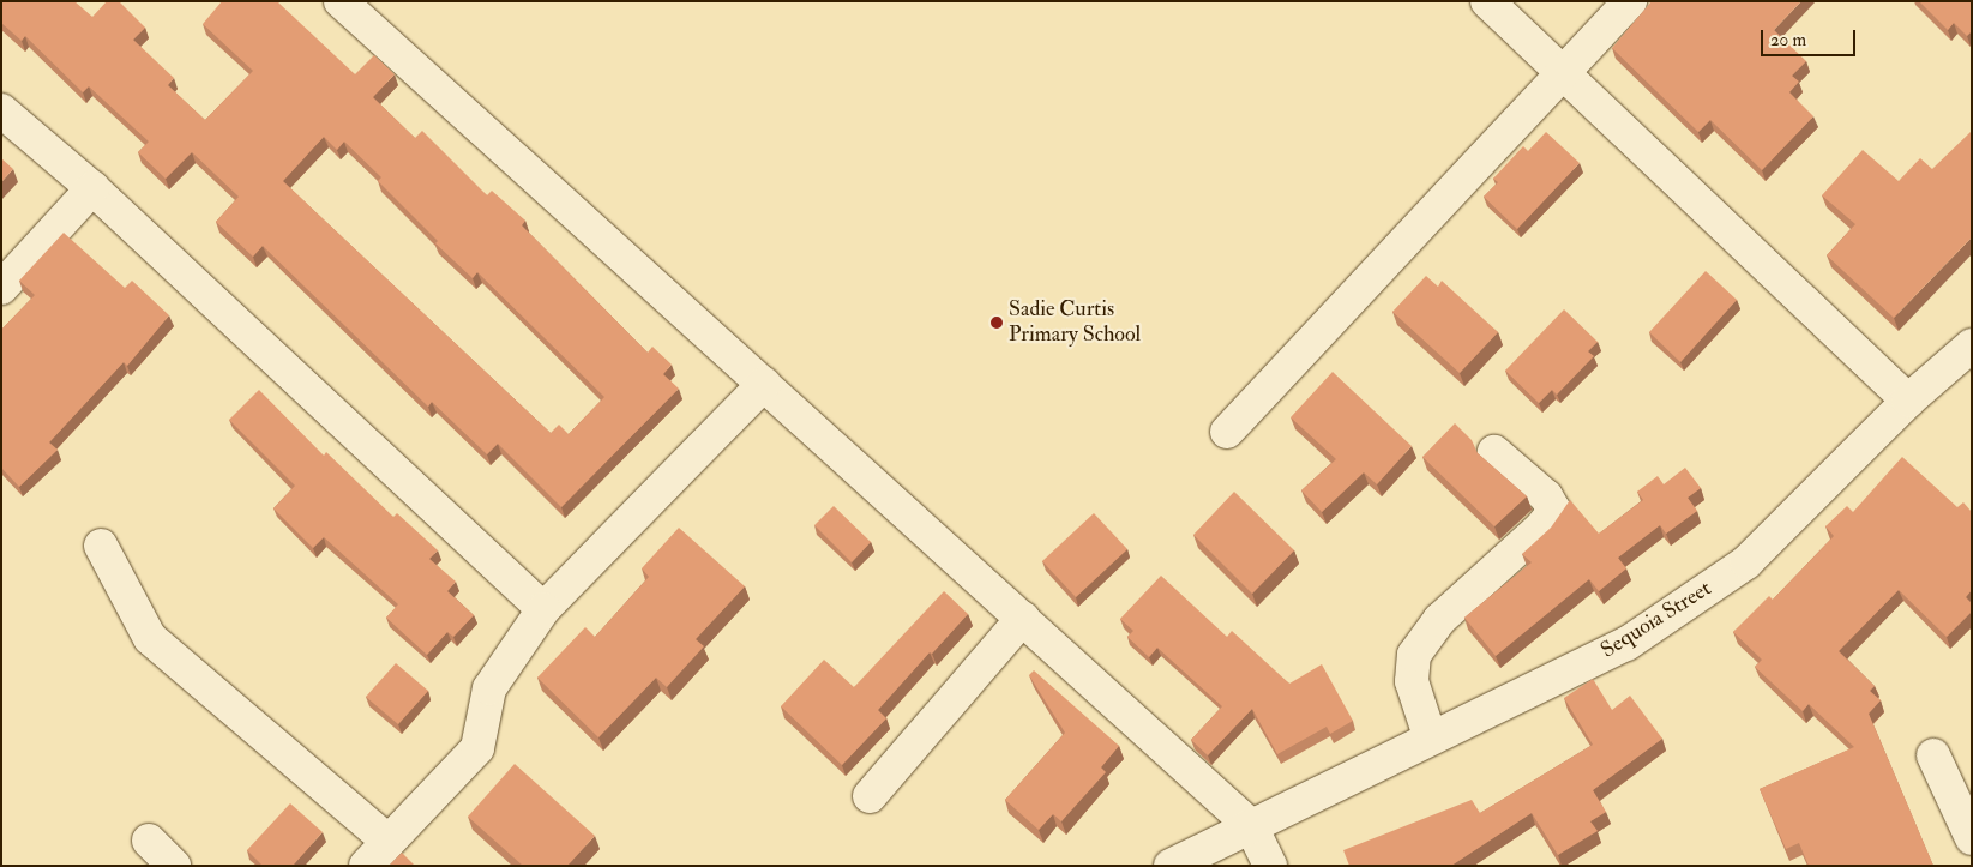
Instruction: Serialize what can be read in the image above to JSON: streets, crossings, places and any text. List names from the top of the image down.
{
  "streets": {
    "street": ["Sequoia Street"]
  },
  "places": ["Sadie Curtis Primary School"],
  "scale_bar": "20 m"
}
